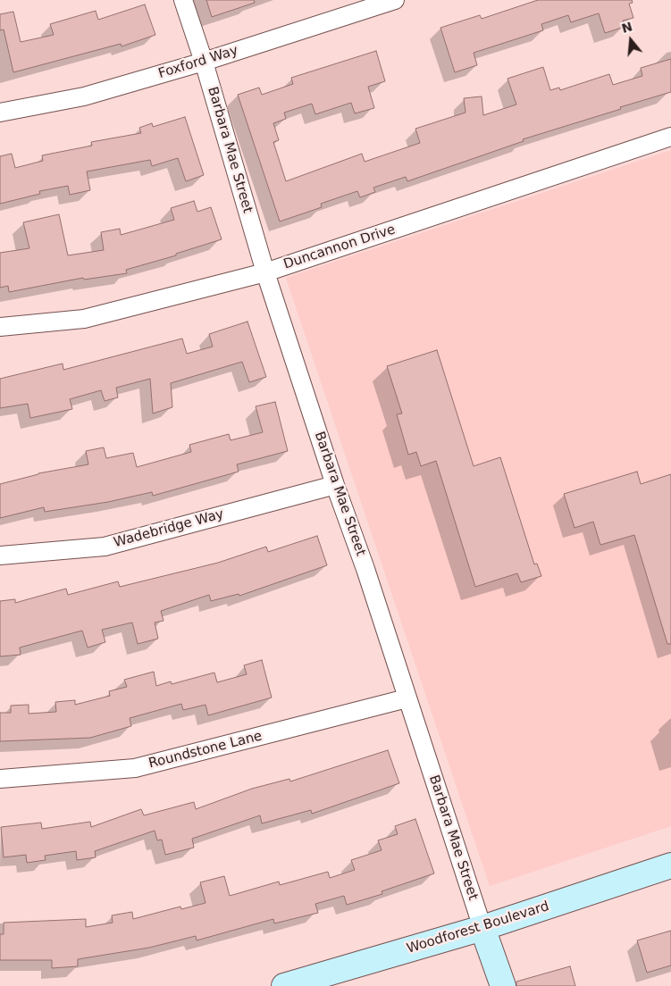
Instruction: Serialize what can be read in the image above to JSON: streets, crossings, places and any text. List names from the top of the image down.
{
  "streets": {
    "main road": ["Barbara Mae Street", "Woodforest Boulevard"],
    "street": [
      "Foxford Way",
      "Duncannon Drive",
      "Wadebridge Way",
      "Roundstone Lane"
    ]
  },
  "crossings": [
    ["Foxford Way", "Barbara Mae Street"],
    ["Barbara Mae Street", "Duncannon Drive"],
    ["Barbara Mae Street", "Wadebridge Way"],
    ["Barbara Mae Street", "Roundstone Lane"],
    ["Barbara Mae Street", "Woodforest Boulevard"]
  ],
  "north": "top"
}
